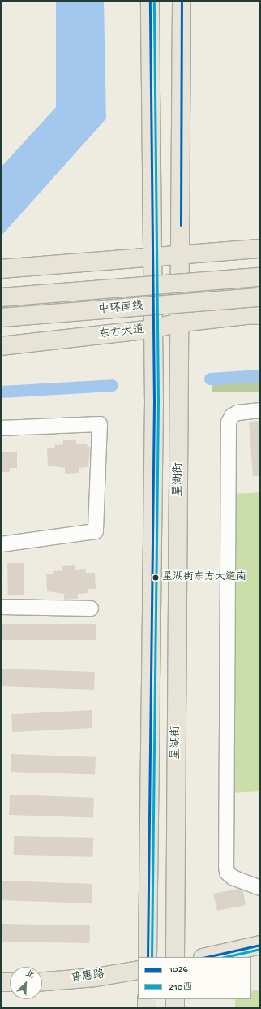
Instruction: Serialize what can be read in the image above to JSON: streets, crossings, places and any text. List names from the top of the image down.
{
  "streets": {
    "main road": [
      "中环南线",
      "东方大道",
      "星湖街",
      "普惠路"
    ]
  },
  "crossings": [
    ["东方大道", "星湖街"]
  ],
  "places": ["星湖街东方大道南"],
  "lines": ["transit line 1026", "transit line 210西"],
  "legend": ["1026", "210西"],
  "north": "top right"
}
